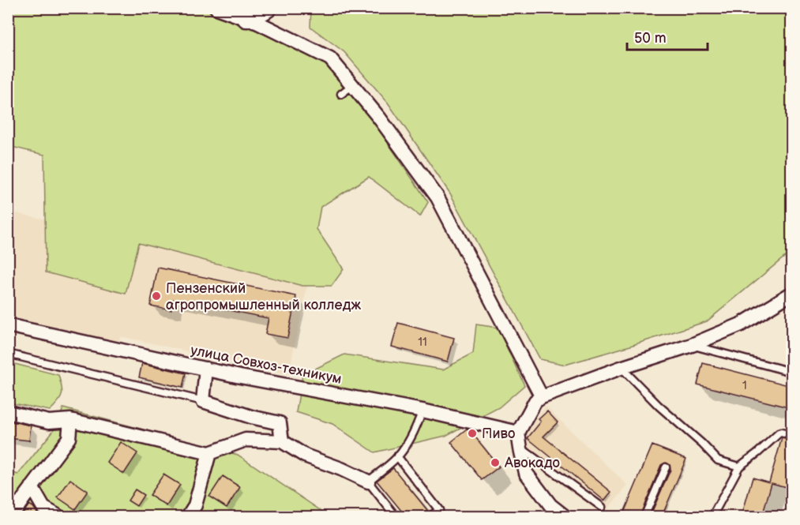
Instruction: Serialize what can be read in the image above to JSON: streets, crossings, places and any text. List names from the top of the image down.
{
  "streets": {
    "street": ["улица Совхоз-техникум"]
  },
  "places": ["Пензенский агропромышленный колледж", "Пиво", "Авокадо"],
  "house_numbers": ["11", "1"],
  "scale_bar": "50 m"
}
